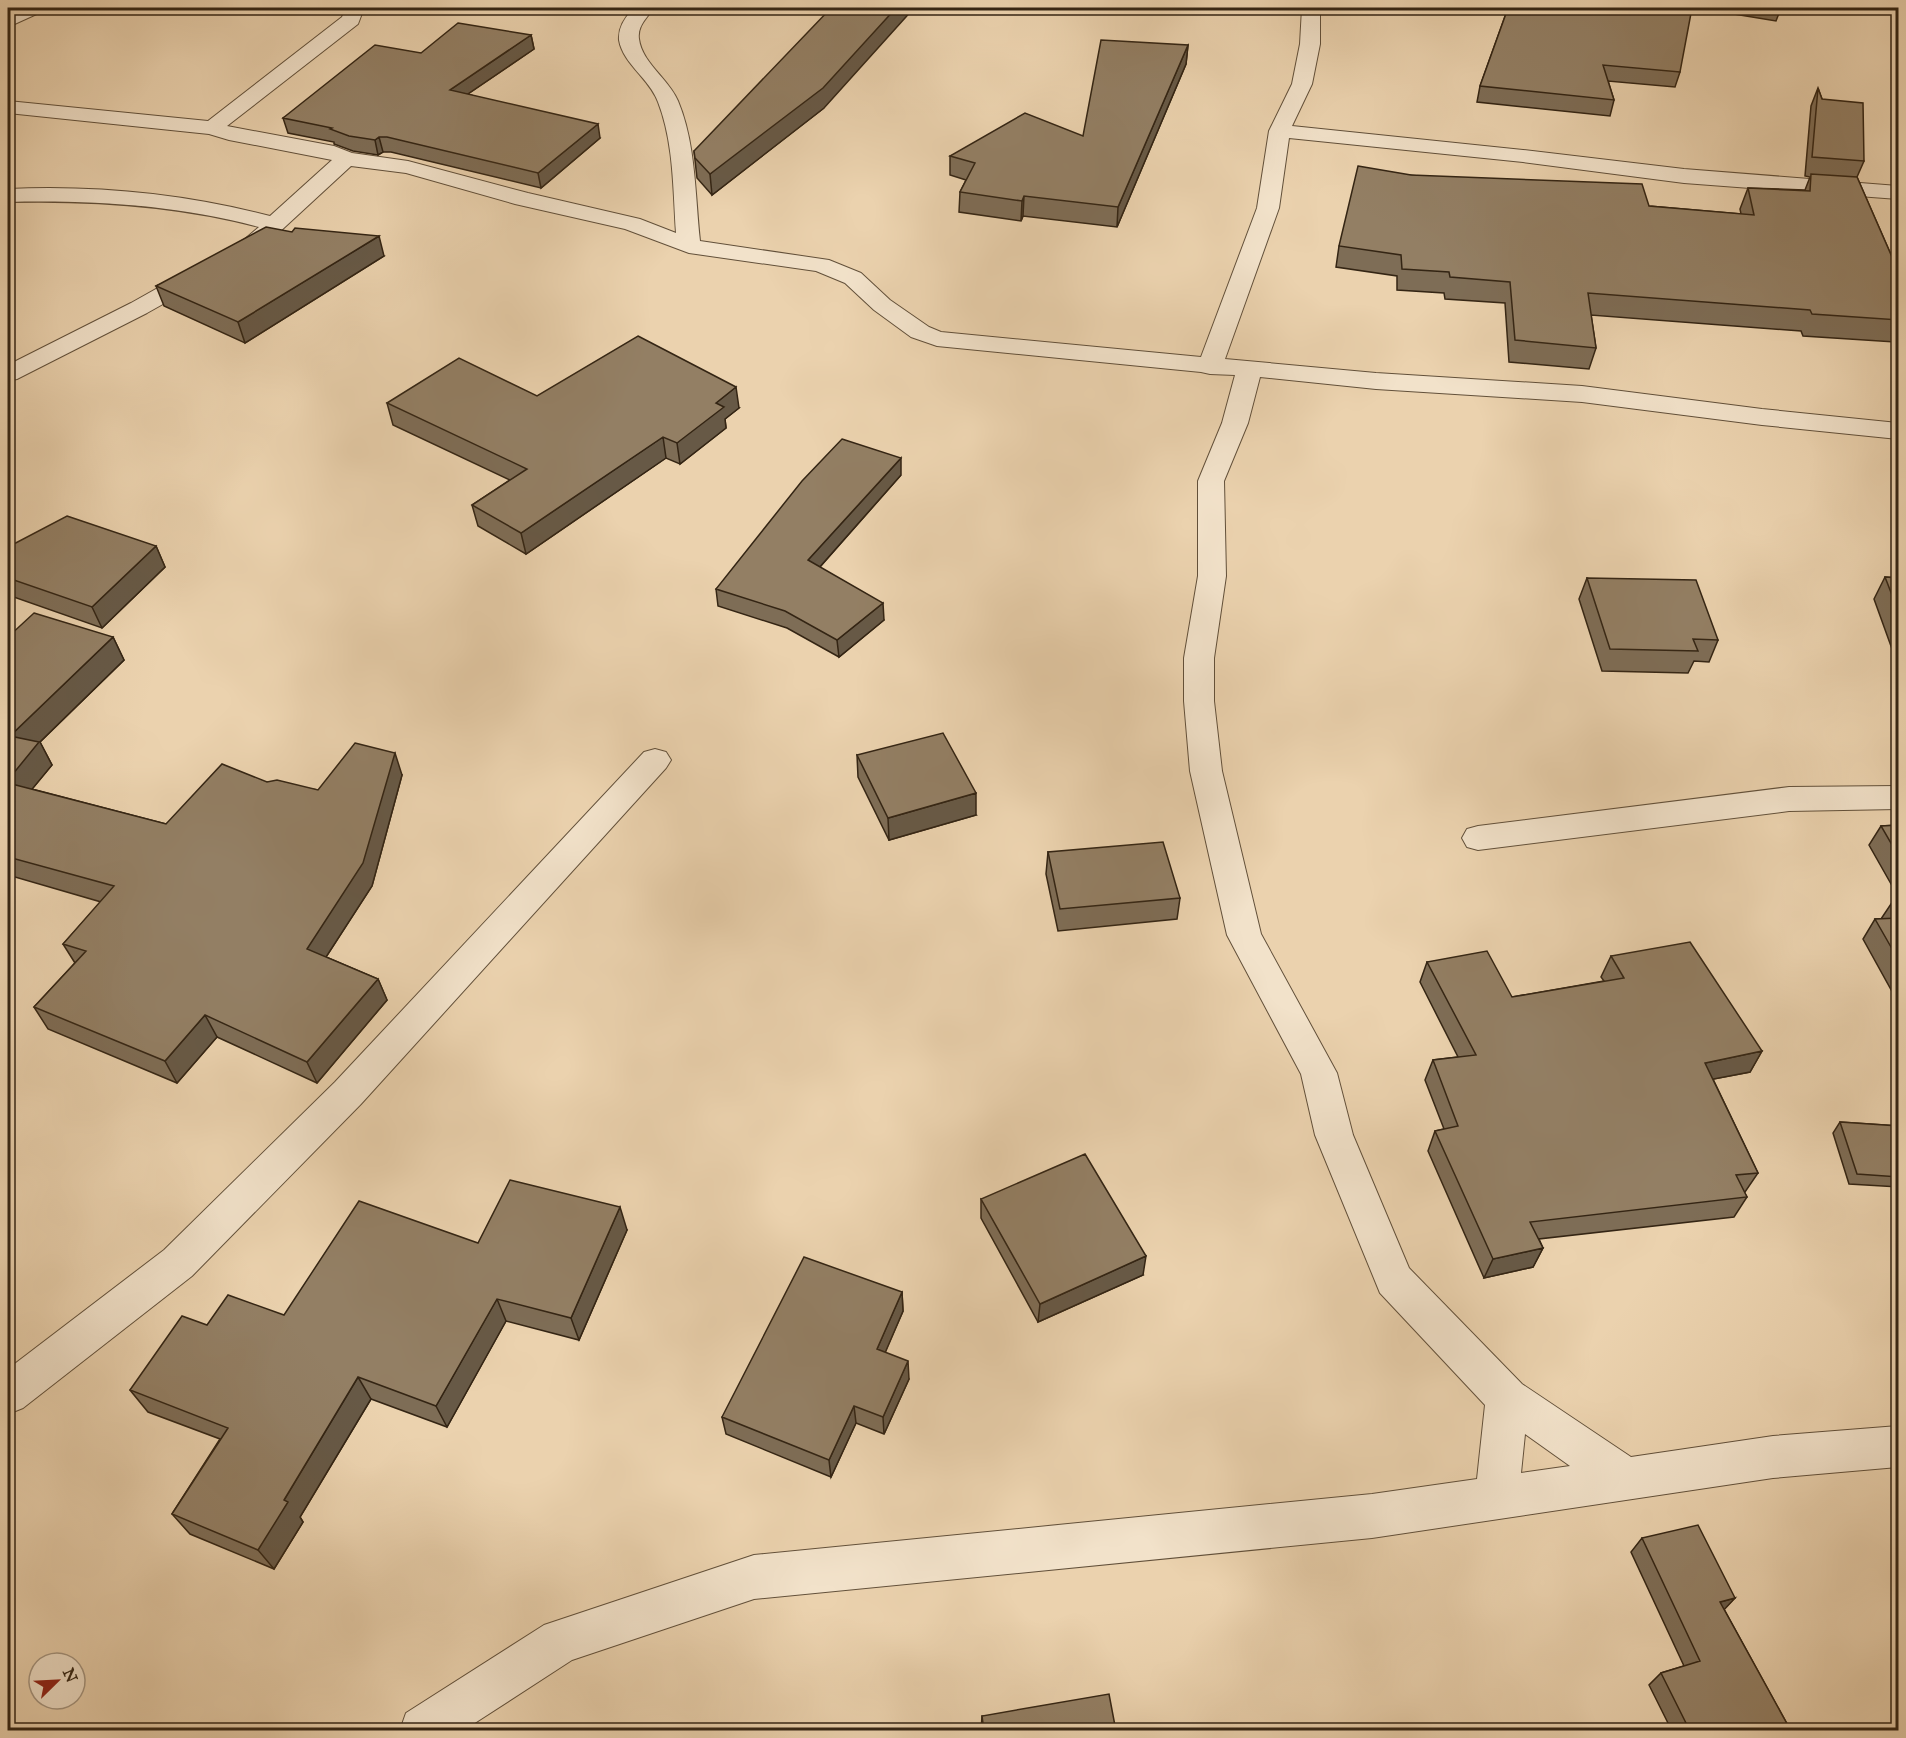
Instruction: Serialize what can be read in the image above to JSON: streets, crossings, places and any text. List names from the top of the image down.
{
  "north": "top right"
}
